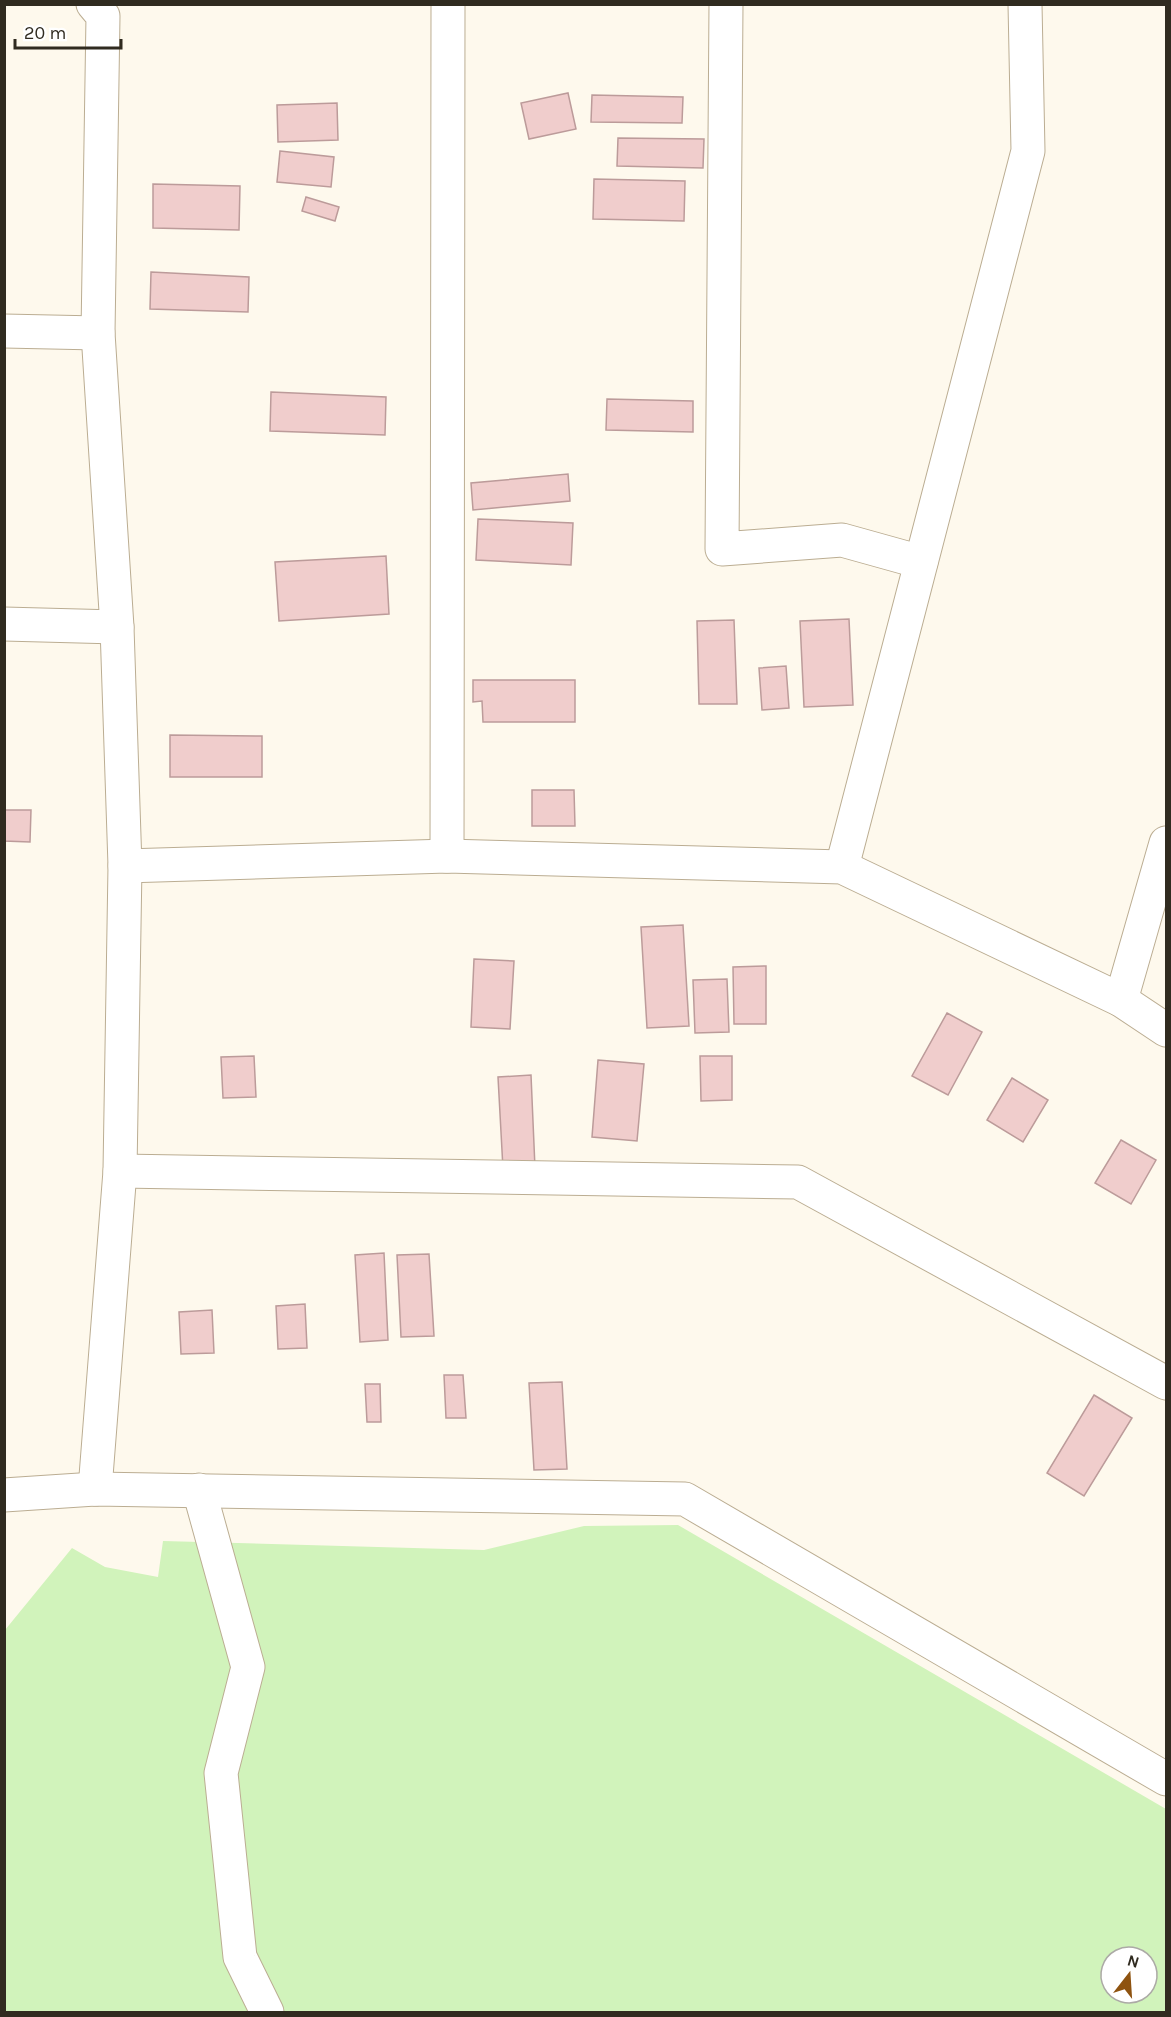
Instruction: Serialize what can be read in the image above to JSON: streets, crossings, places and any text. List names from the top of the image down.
{
  "scale_bar": "20 m",
  "north": "top"
}
